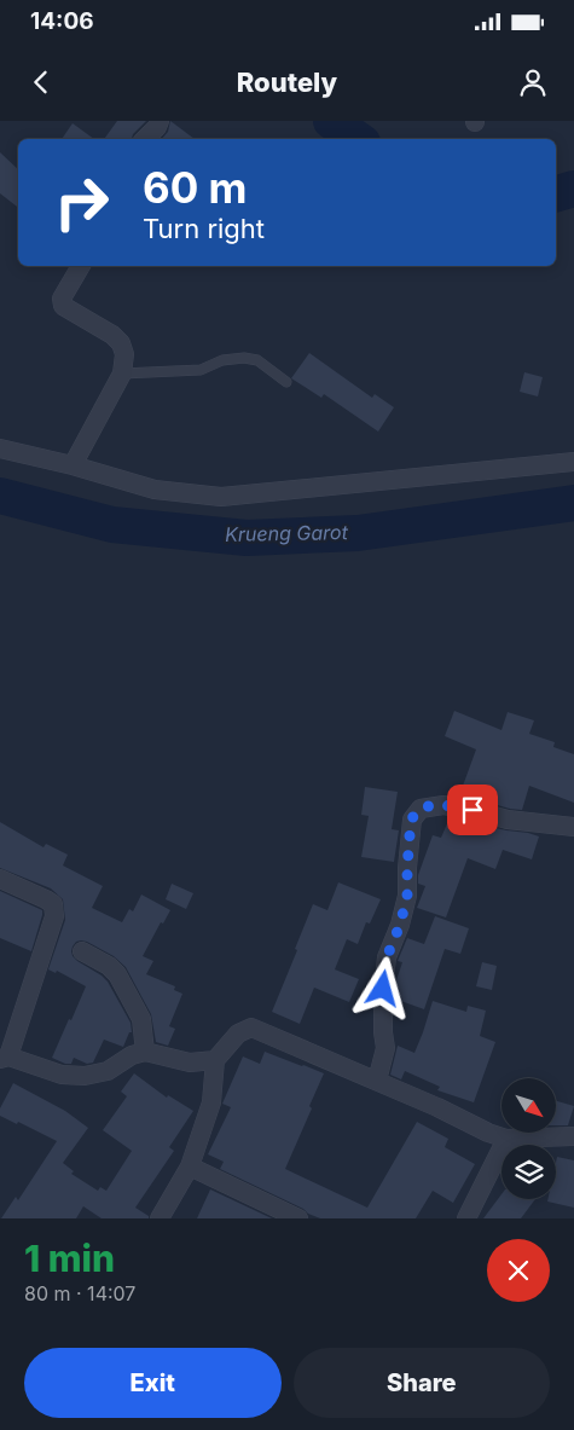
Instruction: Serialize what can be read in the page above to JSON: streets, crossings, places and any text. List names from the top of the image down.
{
  "water": ["Krueng Garot"],
  "north": "bottom right",
  "page": {
    "status": "14:06",
    "header": "Routely",
    "turn": ["60 m", "Turn right"],
    "heading": ["1 min", "80 m · 14:07"],
    "buttons": ["Exit", "Share"]
  }
}
